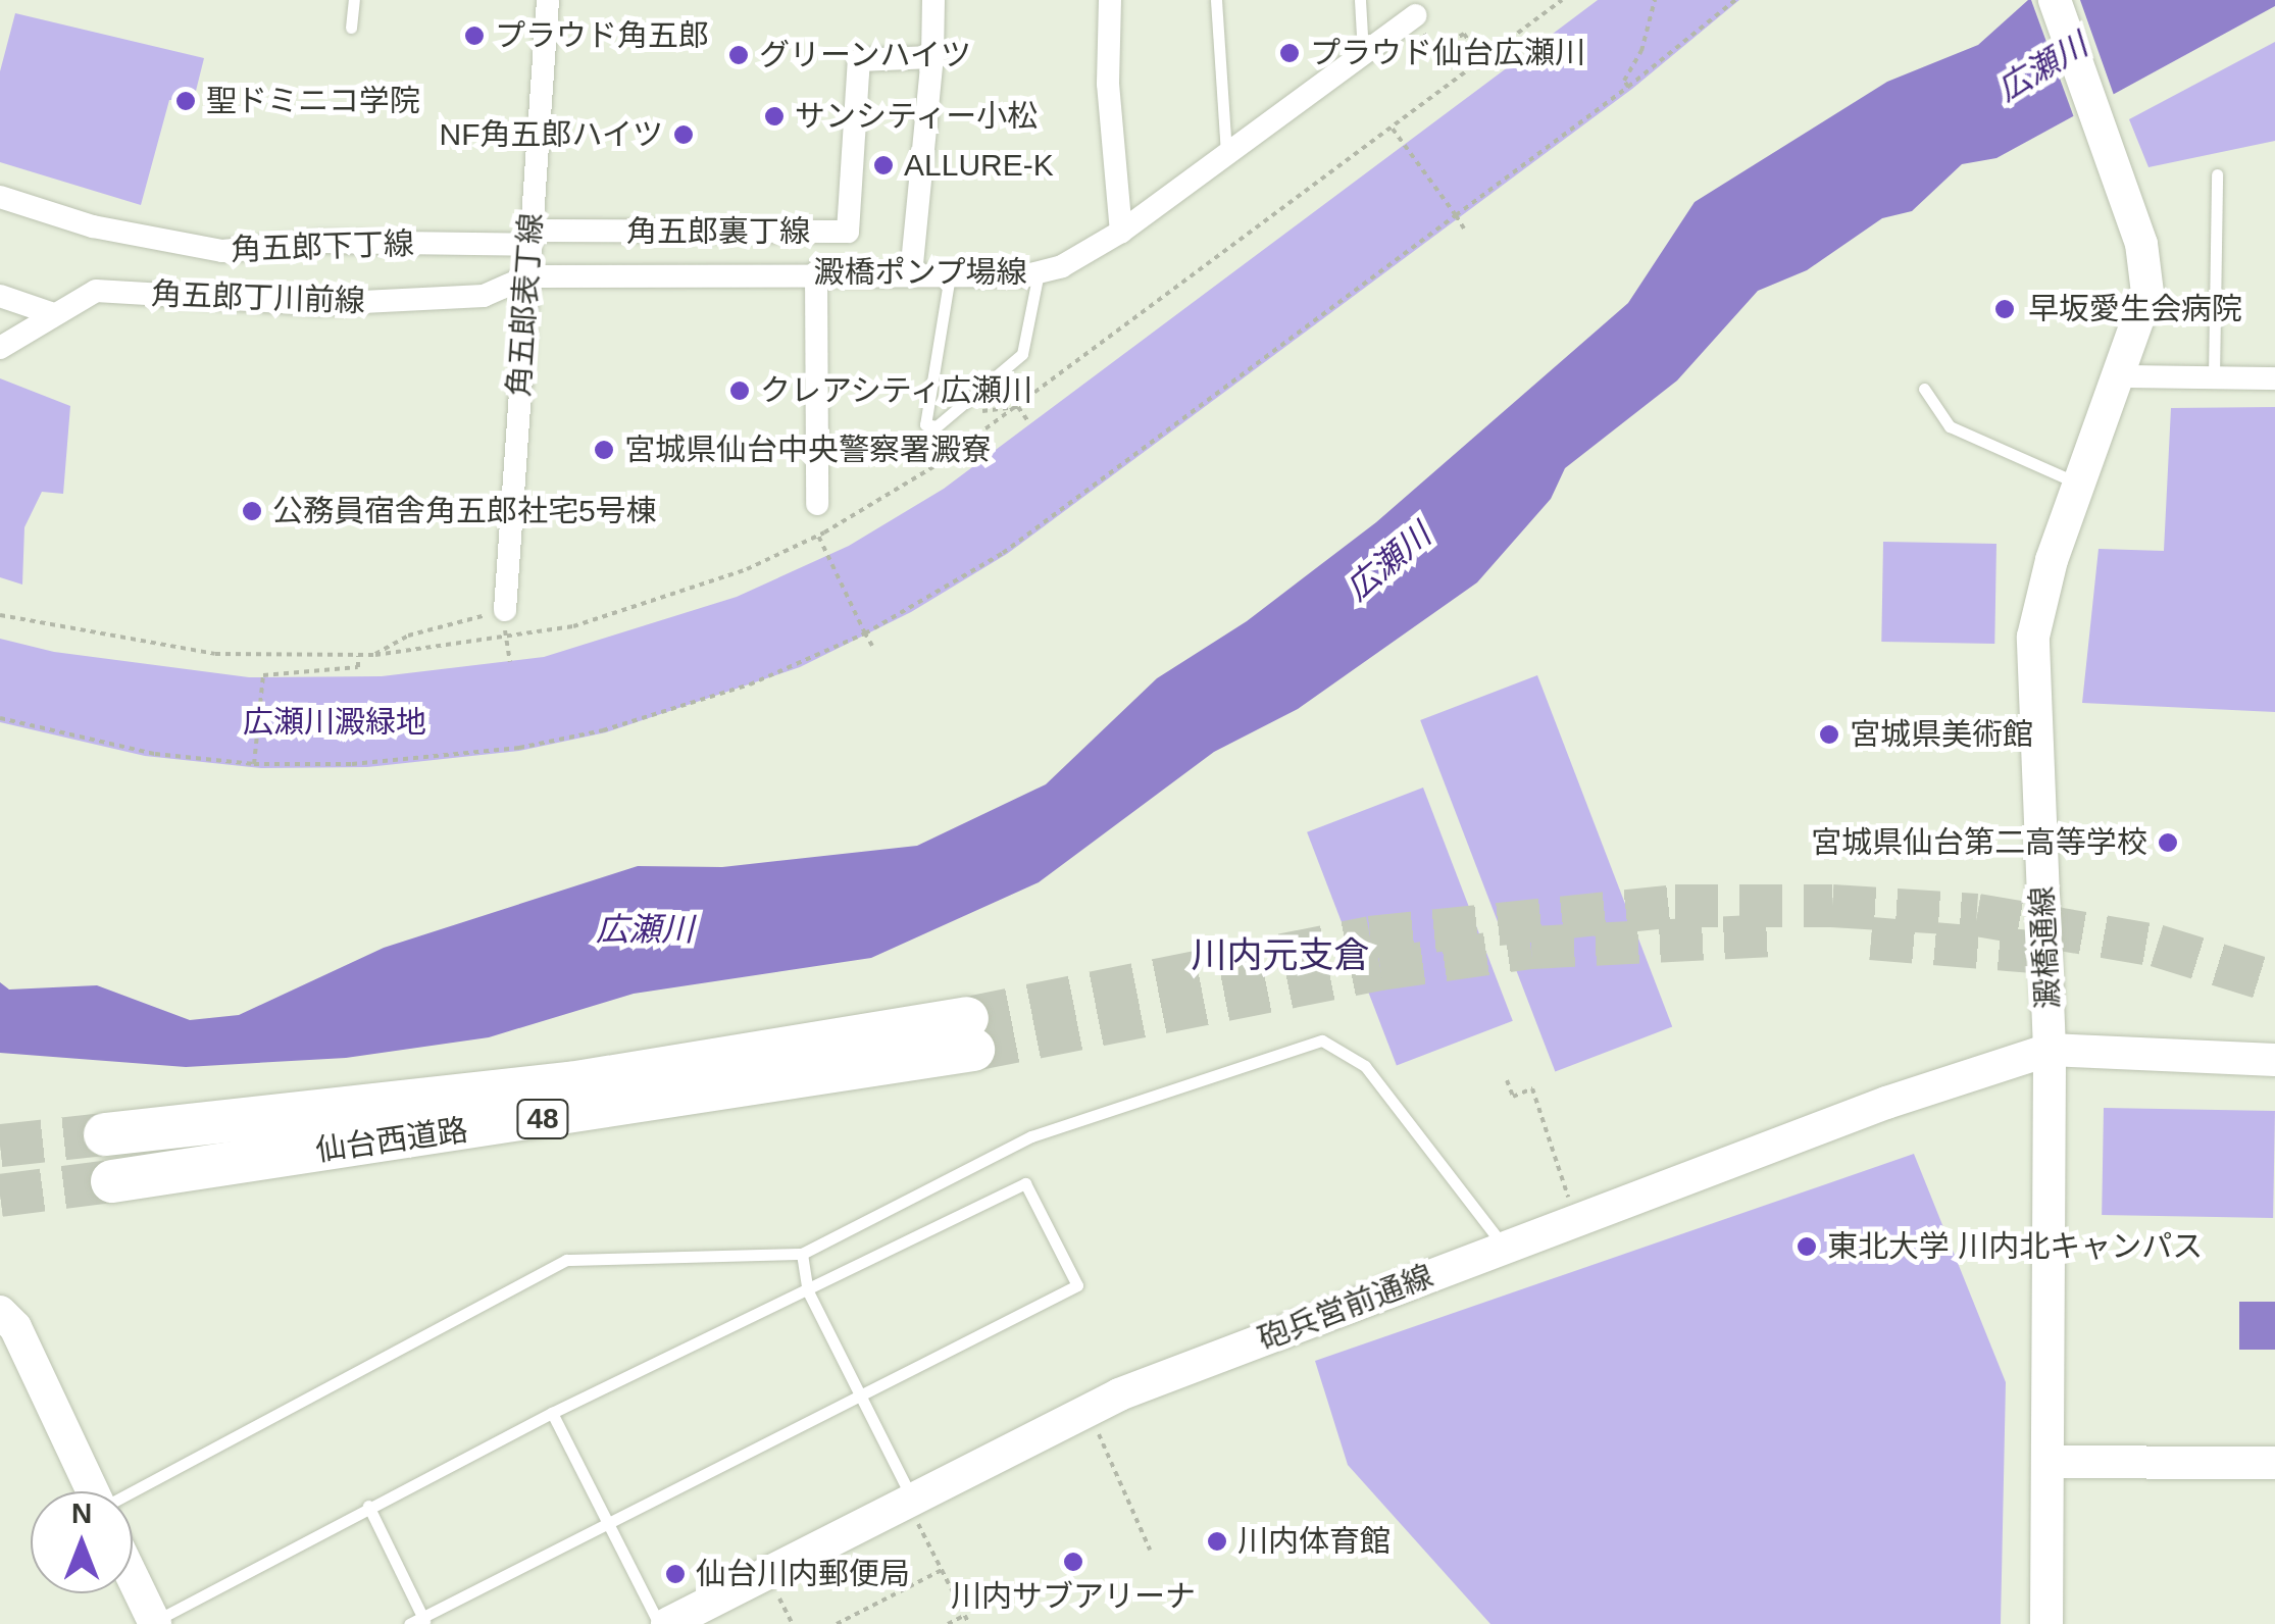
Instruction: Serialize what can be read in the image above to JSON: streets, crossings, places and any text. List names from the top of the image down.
{
  "streets": {
    "highway": ["48", "仙台西道路"],
    "street": [
      "角五郎裏丁線",
      "角五郎下丁線",
      "澱橋ポンプ場線",
      "角五郎丁川前線",
      "角五郎表丁線",
      "澱橋通線",
      "砲兵営前通線"
    ]
  },
  "crossings": [
    ["角五郎裏丁線", "角五郎下丁線"],
    ["角五郎裏丁線", "角五郎表丁線"],
    ["角五郎下丁線", "角五郎表丁線"],
    ["澱橋ポンプ場線", "角五郎丁川前線"],
    ["澱橋ポンプ場線", "角五郎表丁線"],
    ["角五郎丁川前線", "角五郎表丁線"],
    ["澱橋通線", "砲兵営前通線"]
  ],
  "districts": ["川内元支倉"],
  "water": ["広瀬川"],
  "parks": ["広瀬川澱緑地"],
  "places": [
    "プラウド角五郎",
    "プラウド仙台広瀬川",
    "グリーンハイツ",
    "聖ドミニコ学院",
    "サンシティー小松",
    "NF角五郎ハイツ",
    "ALLURE-K",
    "早坂愛生会病院",
    "クレアシティ広瀬川",
    "宮城県仙台中央警察署澱寮",
    "公務員宿舎角五郎社宅5号棟",
    "宮城県美術館",
    "宮城県仙台第二高等学校",
    "東北大学 川内北キャンパス",
    "川内体育館",
    "川内サブアリーナ",
    "仙台川内郵便局"
  ],
  "north": "top"
}
